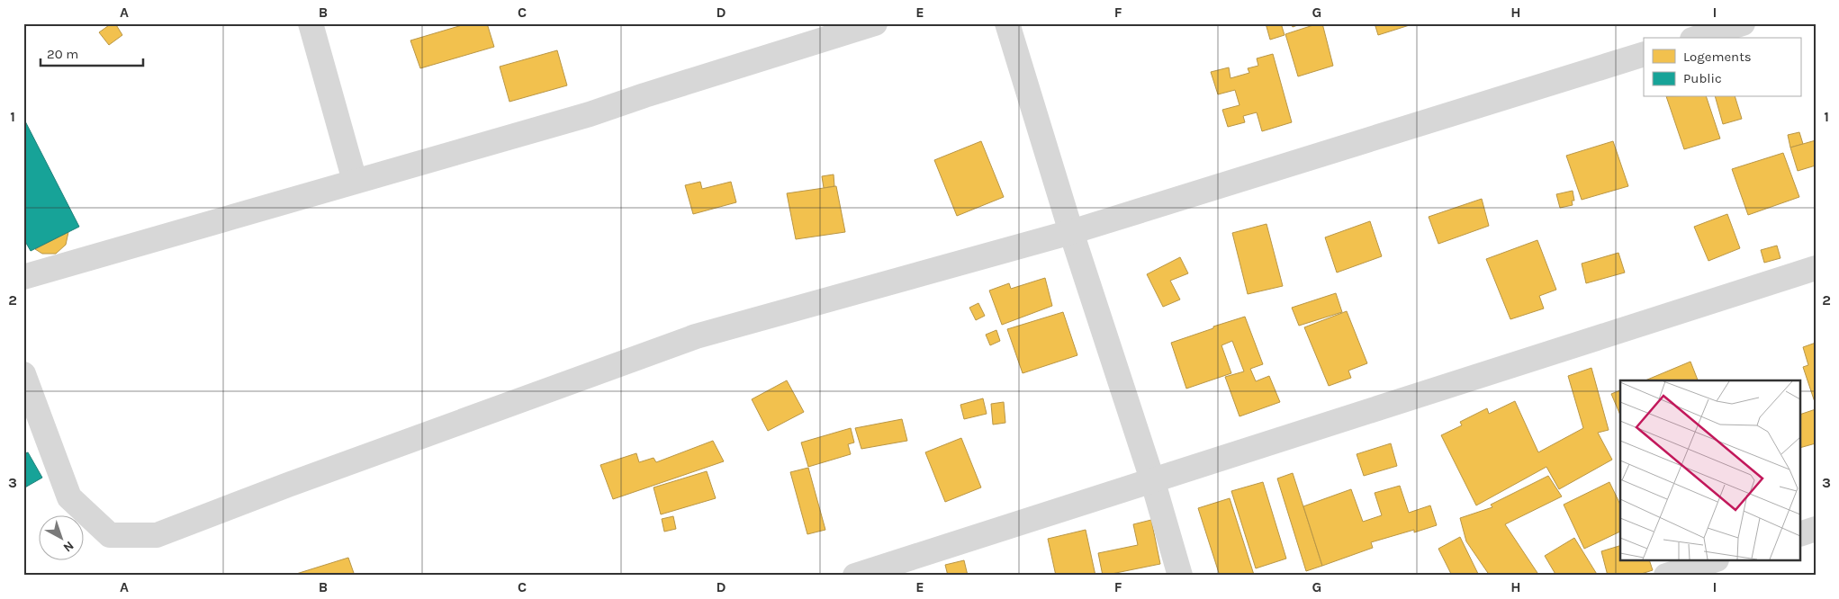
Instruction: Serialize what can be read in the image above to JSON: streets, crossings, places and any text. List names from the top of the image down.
{
  "legend": ["Logements", "Public"],
  "scale_bar": "20 m",
  "north": "bottom right",
  "grid": {
    "columns": [
      "A",
      "B",
      "C",
      "D",
      "E",
      "F",
      "G",
      "H",
      "I"
    ],
    "rows": ["1", "2", "3"]
  }
}
